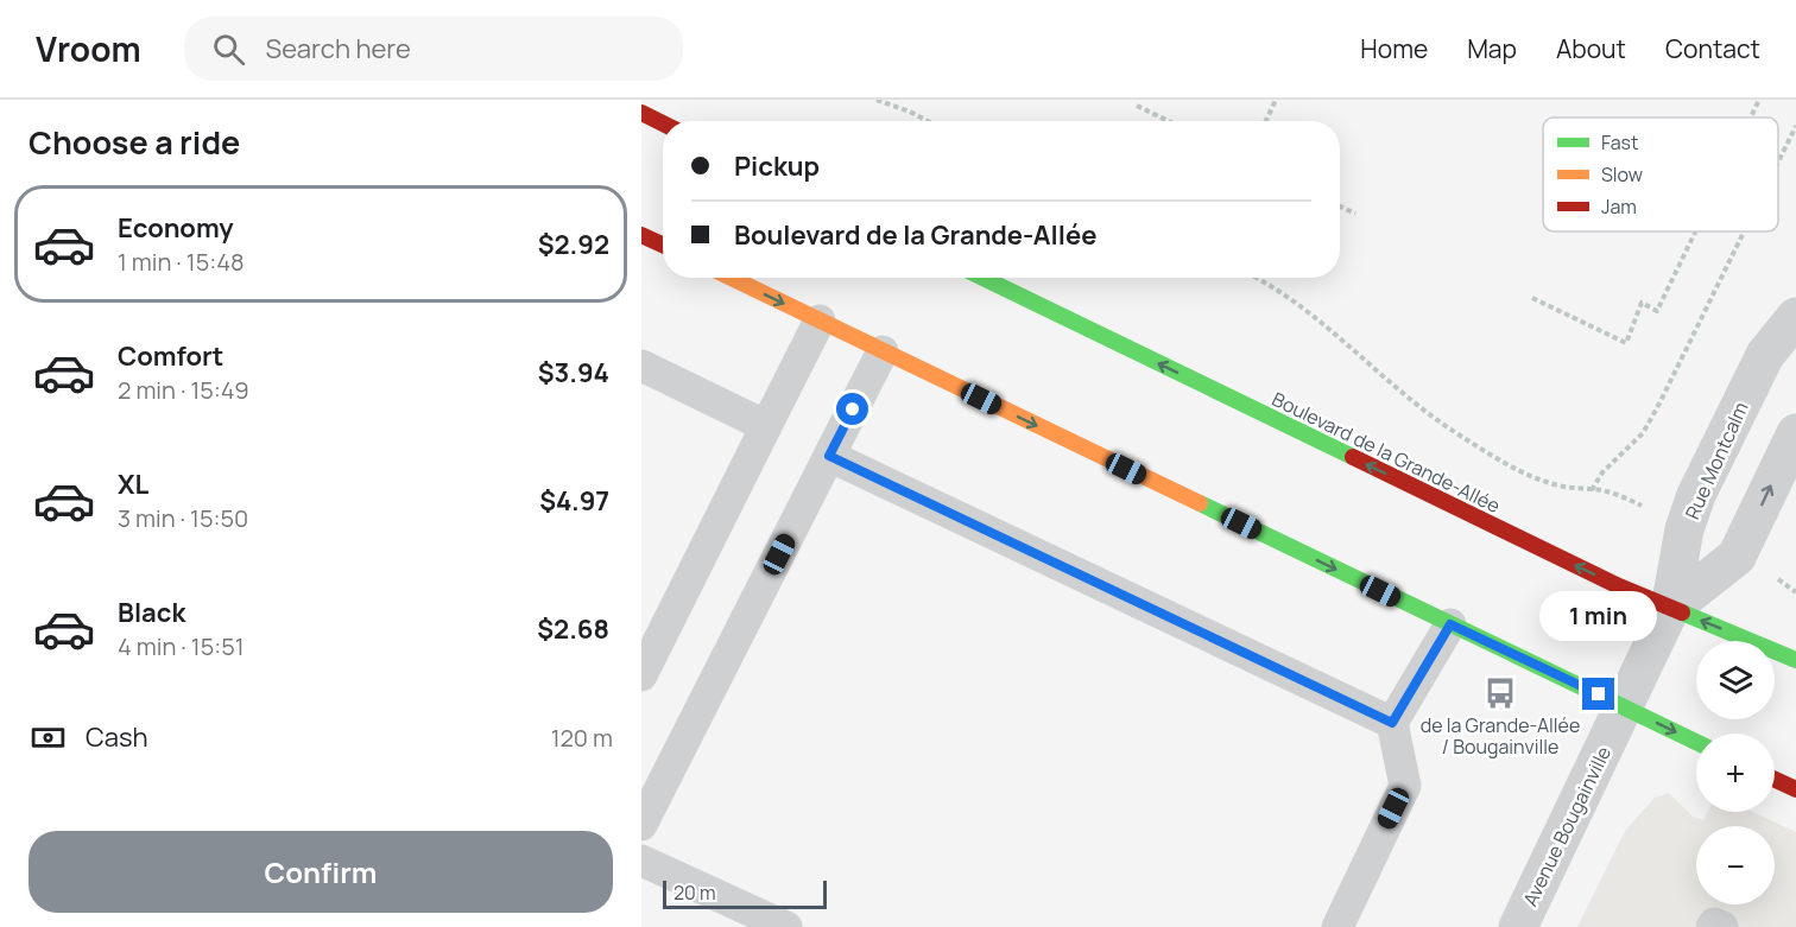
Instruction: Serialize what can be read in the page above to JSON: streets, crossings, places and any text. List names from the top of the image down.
{
  "streets": {
    "street": ["Boulevard de la Grande-Allée", "Rue Montcalm", "Avenue Bougainville"]
  },
  "crossings": [
    ["Boulevard de la Grande-Allée", "Rue Montcalm"],
    ["Boulevard de la Grande-Allée", "Avenue Bougainville"],
    ["Rue Montcalm", "Avenue Bougainville"]
  ],
  "places": {
    "bus stop": ["de la Grande-Allée / Bougainville"]
  },
  "legend": ["Fast", "Slow", "Jam"],
  "scale_bar": "20 m",
  "page": {
    "header": "Vroom",
    "search": "Search here",
    "nav": [
      "Home",
      "Map",
      "About",
      "Contact"
    ],
    "heading": "Choose a ride",
    "banner": ["Pickup", "Boulevard de la Grande-Allée"],
    "list": [
      {
        "name": "Economy",
        "note": "1 min · 15:48",
        "value": "$2.92"
      },
      {
        "name": "Comfort",
        "note": "2 min · 15:49",
        "value": "$3.94"
      },
      {
        "name": "XL",
        "note": "3 min · 15:50",
        "value": "$4.97"
      },
      {
        "name": "Black",
        "note": "4 min · 15:51",
        "value": "$2.68"
      }
    ],
    "bubble": "1 min",
    "map_buttons": ["+", "−"],
    "pay": ["Cash", "120 m"],
    "buttons": "Confirm",
    "scale": "20 m"
  }
}
